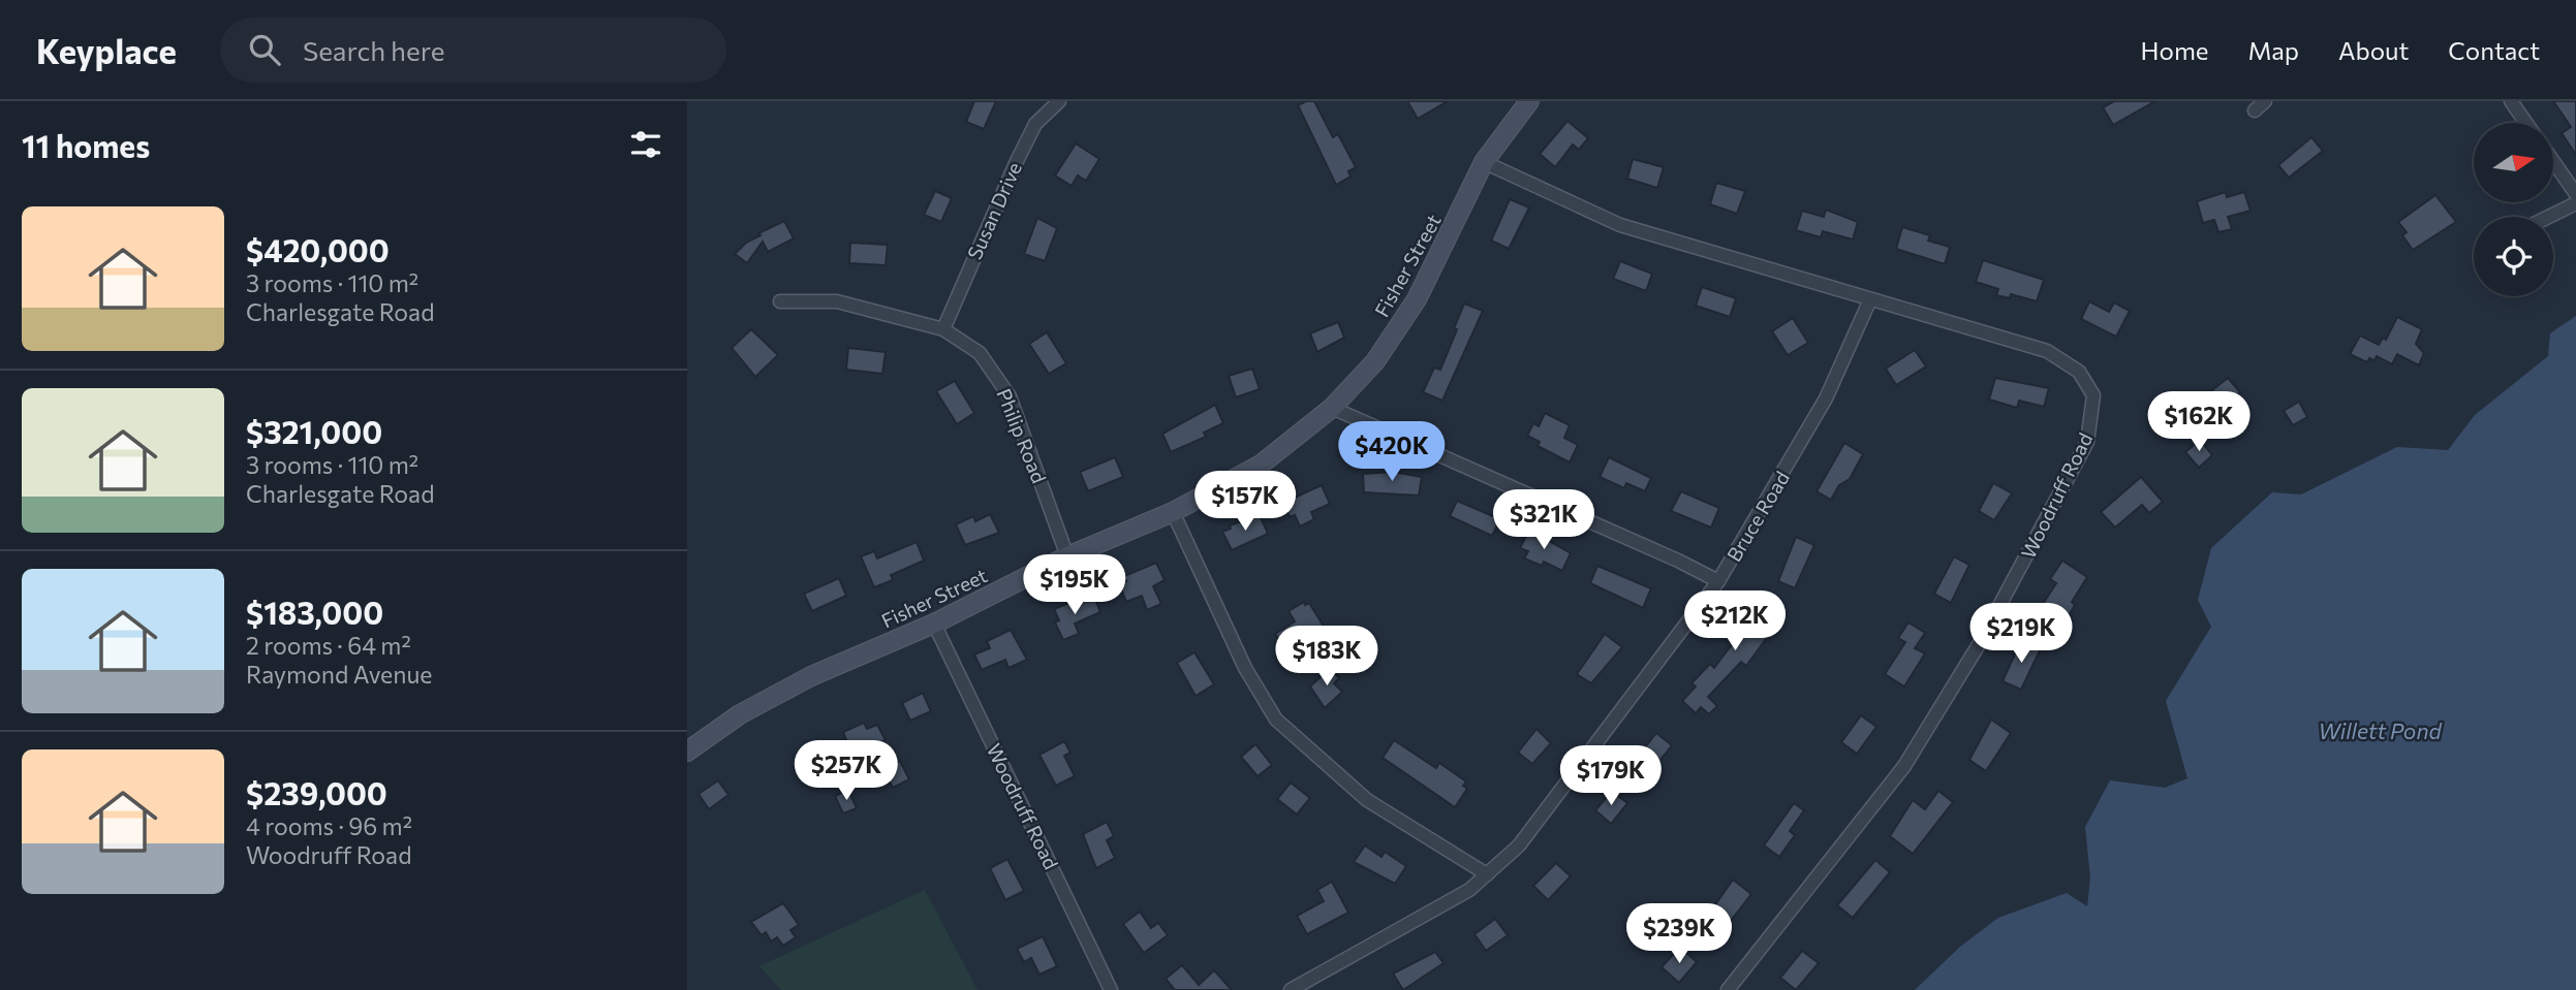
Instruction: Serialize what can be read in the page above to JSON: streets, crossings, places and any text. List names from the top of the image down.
{
  "streets": {
    "main road": ["Fisher Street"],
    "street": [
      "Susan Drive",
      "Philip Road",
      "Woodruff Road",
      "Bruce Road"
    ]
  },
  "crossings": [
    ["Susan Drive", "Philip Road"],
    ["Fisher Street", "Philip Road"],
    ["Fisher Street", "Woodruff Road"],
    ["Woodruff Road", "Bruce Road"]
  ],
  "water": ["Willett Pond"],
  "north": "right",
  "page": {
    "header": "Keyplace",
    "search": "Search here",
    "nav": [
      "Home",
      "Map",
      "About",
      "Contact"
    ],
    "heading": "11 homes",
    "list": [
      {
        "name": "$420,000",
        "note": "3 rooms · 110 m² · Charlesgate Road"
      },
      {
        "name": "$321,000",
        "note": "3 rooms · 110 m² · Charlesgate Road"
      },
      {
        "name": "$183,000",
        "note": "2 rooms · 64 m² · Raymond Avenue"
      },
      {
        "name": "$239,000",
        "note": "4 rooms · 96 m² · Woodruff Road"
      }
    ],
    "price": [
      "$162K",
      "$420K",
      "$157K",
      "$321K",
      "$195K",
      "$212K",
      "$219K",
      "$183K",
      "$257K",
      "$179K",
      "$239K"
    ]
  }
}
